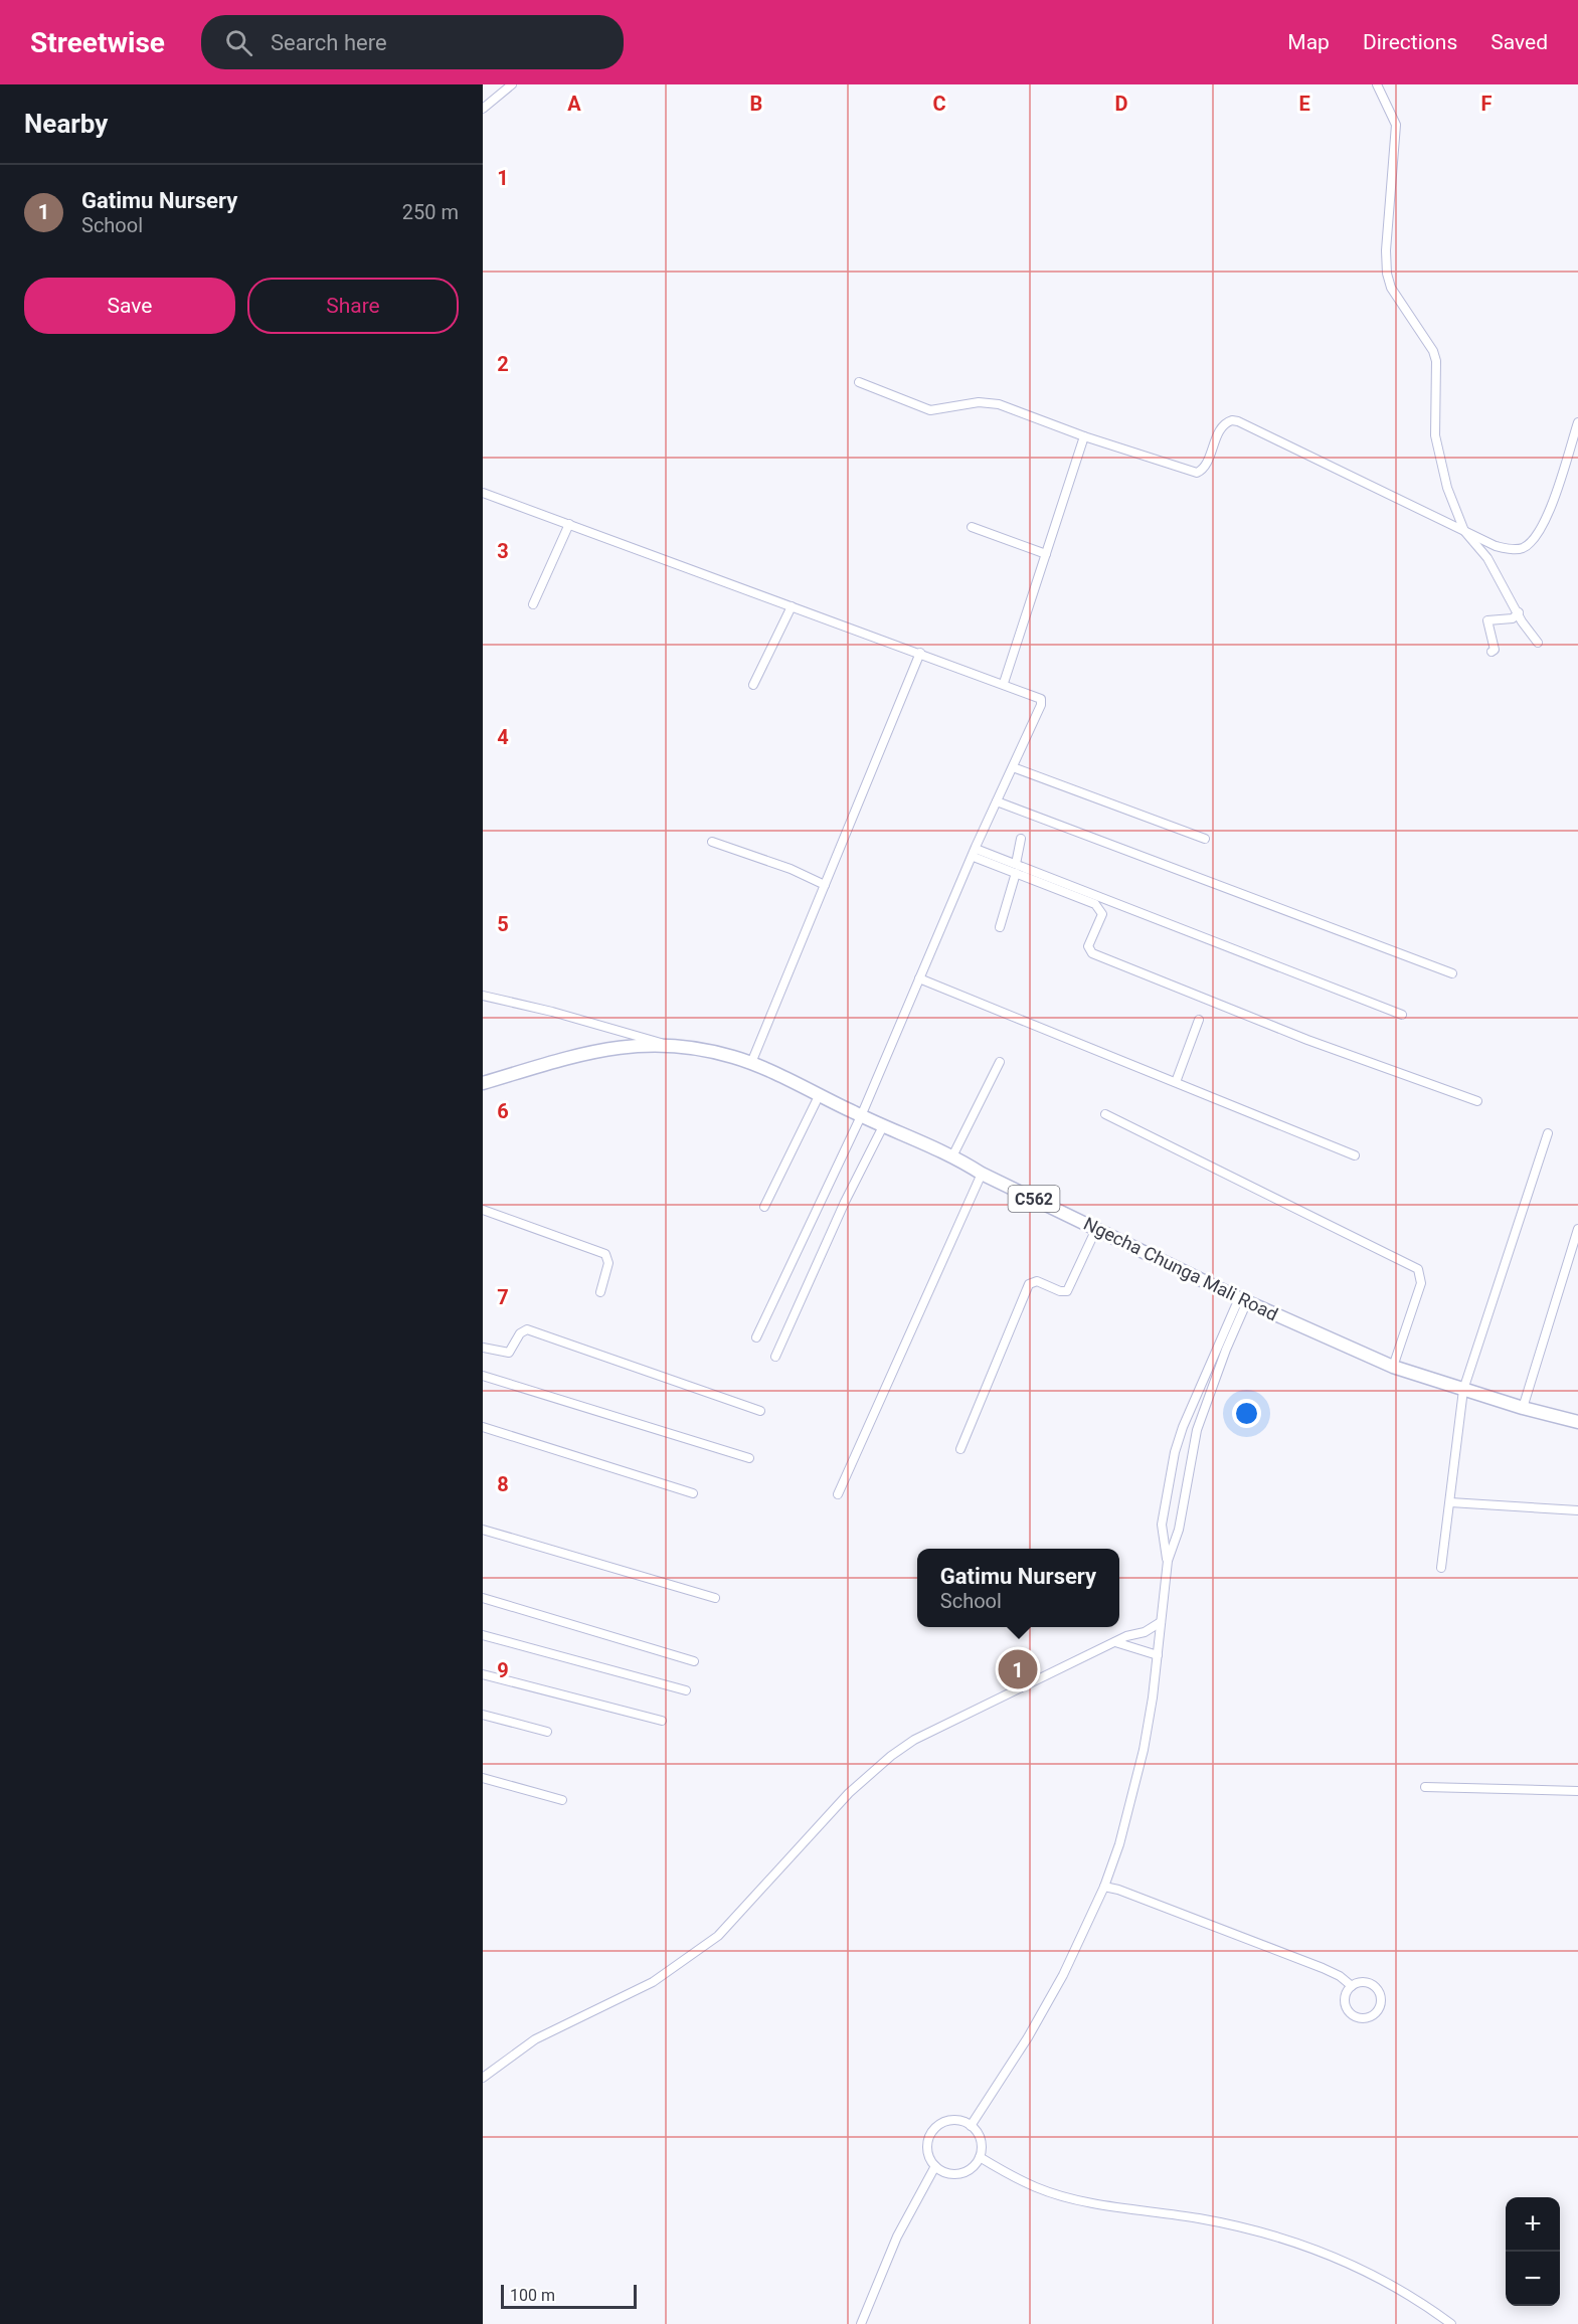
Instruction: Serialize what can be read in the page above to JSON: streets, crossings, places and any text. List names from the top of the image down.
{
  "streets": {
    "main road": ["C562", "Ngecha Chunga Mali Road"]
  },
  "scale_bar": "100 m",
  "page": {
    "header": "Streetwise",
    "search": "Search here",
    "nav": ["Map", "Directions", "Saved"],
    "heading": "Nearby",
    "list": [
      {
        "mark": "1",
        "name": "Gatimu Nursery",
        "note": "School",
        "value": "250 m"
      }
    ],
    "buttons": ["Save", "Share"],
    "popup": ["Gatimu Nursery", "School"],
    "pins": "1",
    "map_buttons": ["+", "−"],
    "scale": "100 m"
  },
  "grid": {
    "columns": [
      "A",
      "B",
      "C",
      "D",
      "E",
      "F"
    ],
    "rows": [
      "1",
      "2",
      "3",
      "4",
      "5",
      "6",
      "7",
      "8",
      "9"
    ]
  }
}
